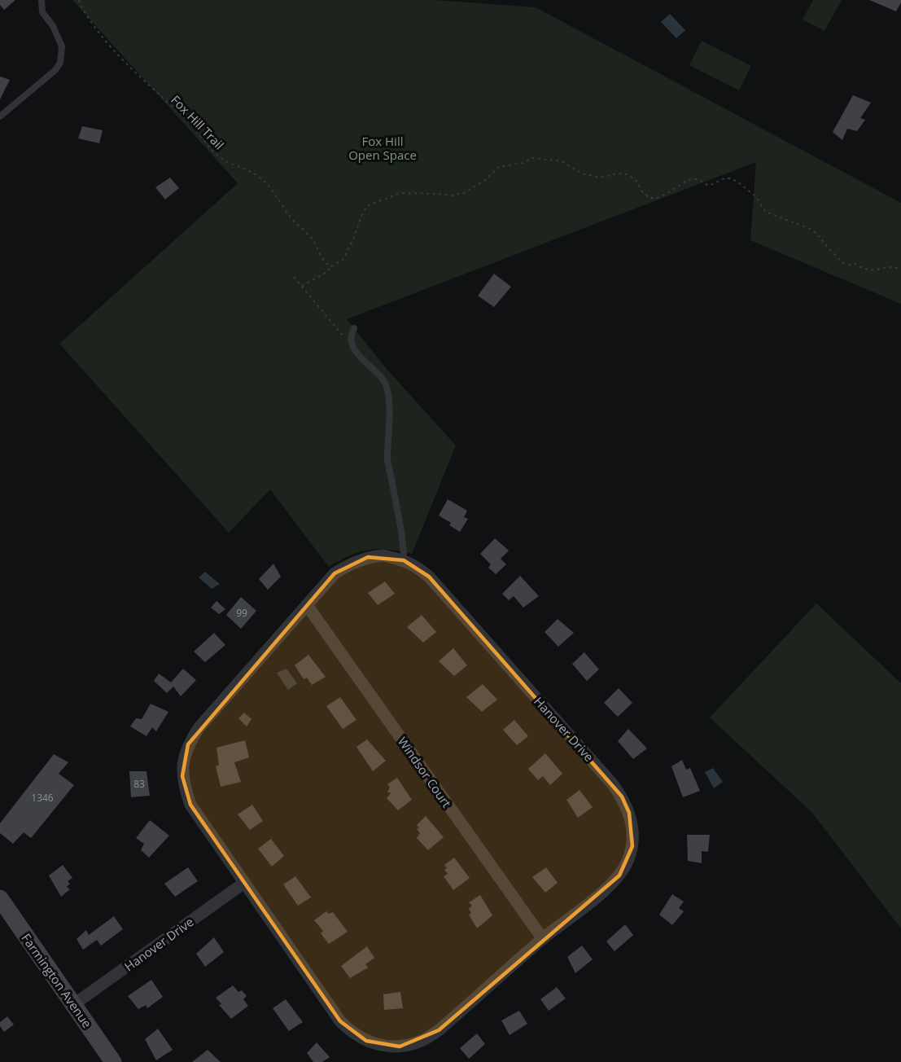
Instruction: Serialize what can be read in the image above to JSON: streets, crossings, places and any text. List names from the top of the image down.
{
  "streets": {
    "street": ["Hanover Drive", "Windsor Court", "Farmington Avenue"],
    "path": ["Fox Hill Trail"]
  },
  "crossings": [
    ["Hanover Drive", "Windsor Court"],
    ["Hanover Drive", "Farmington Avenue"]
  ],
  "parks": ["Fox Hill Open Space"],
  "house_numbers": ["99", "83", "1346"]
}
